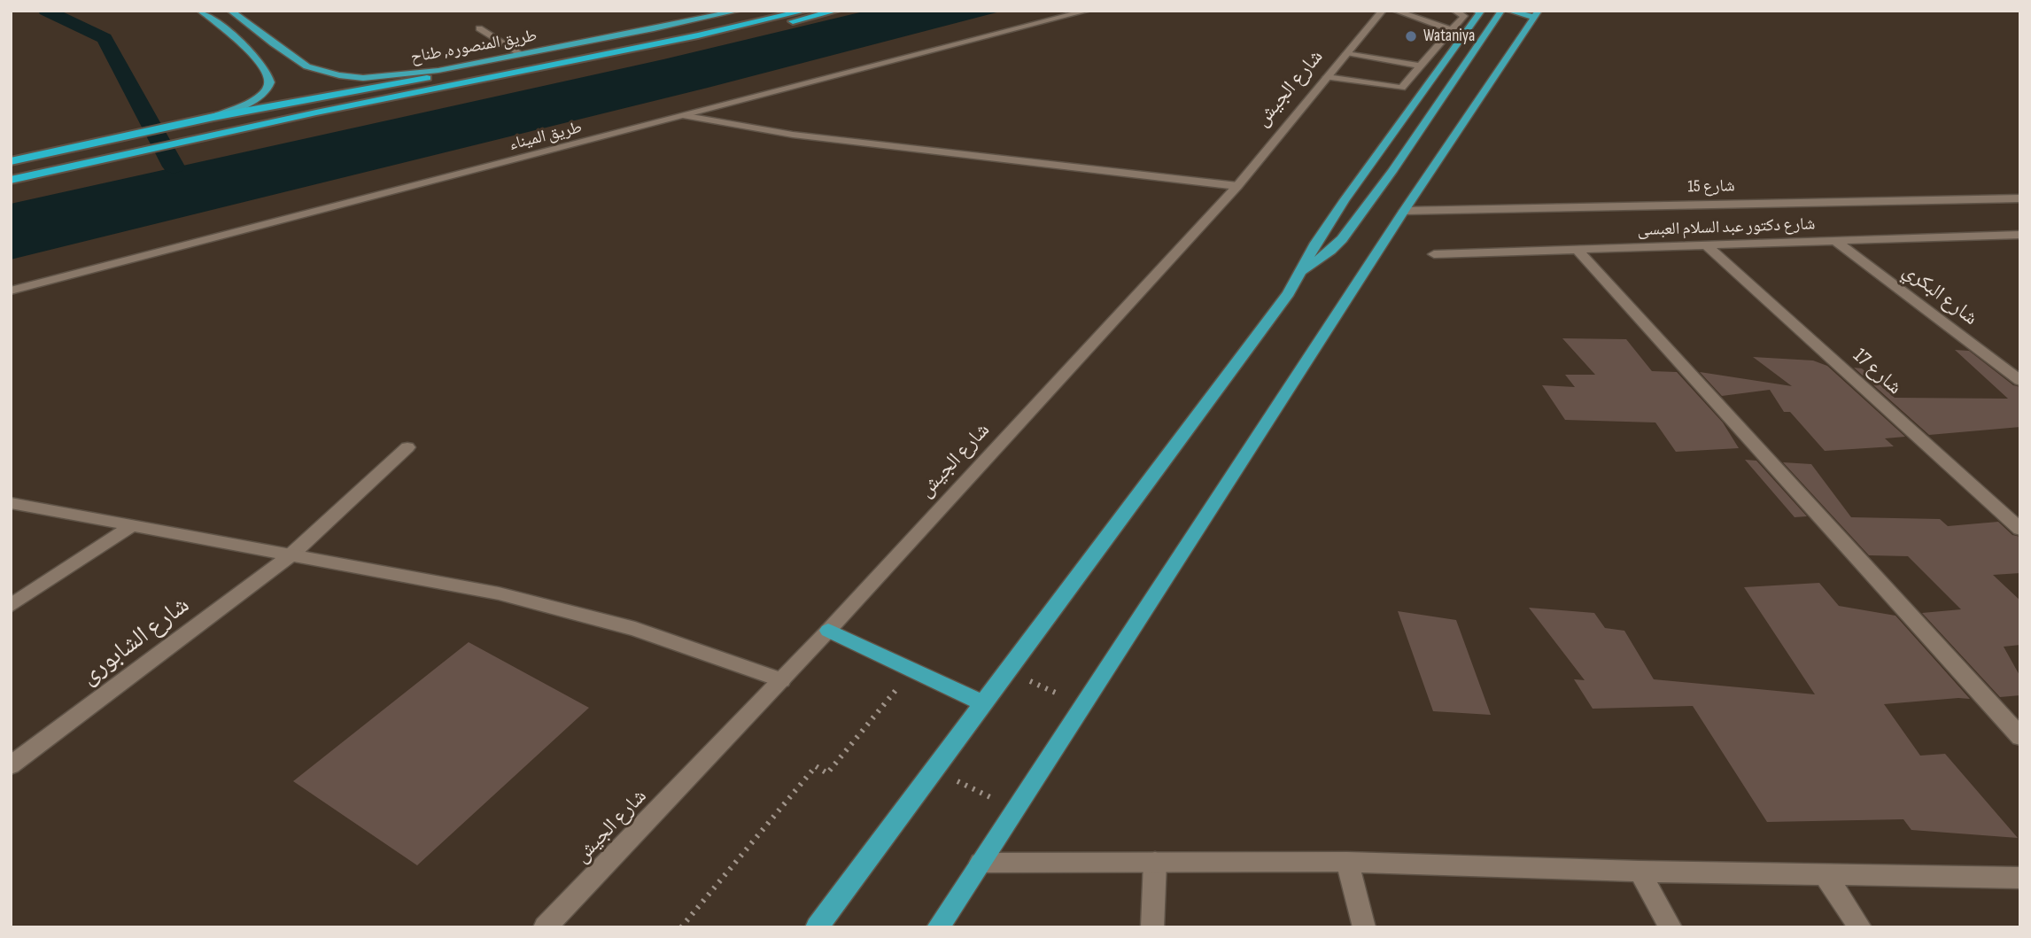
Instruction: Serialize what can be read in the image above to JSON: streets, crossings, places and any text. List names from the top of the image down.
{
  "streets": {
    "main road": ["طريق المنصوره, طناح"],
    "street": [
      "شارع الجيش",
      "طريق الميناء",
      "شارع 15",
      "شارع دكتور عبد السلام العبسى",
      "شارع البكري",
      "شارع 17",
      "شارع الشابورى"
    ]
  },
  "crossings": [
    ["شارع دكتور عبد السلام العبسى", "شارع البكري"],
    ["شارع دكتور عبد السلام العبسى", "شارع 17"]
  ],
  "places": ["Wataniya"]
}
